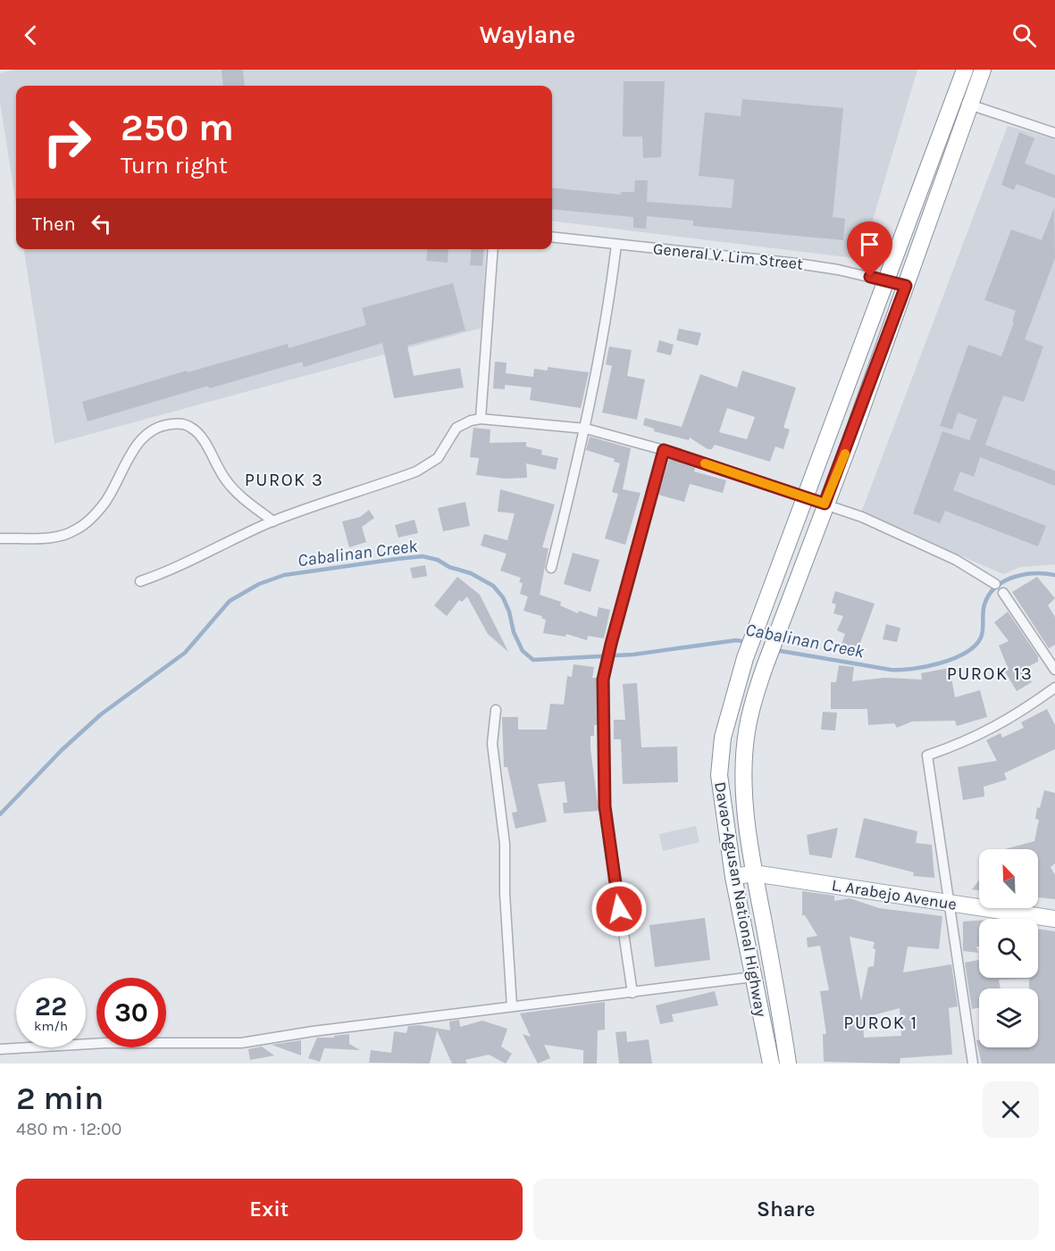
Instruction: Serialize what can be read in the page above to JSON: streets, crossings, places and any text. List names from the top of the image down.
{
  "streets": {
    "main road": ["L. Arabejo Avenue", "Davao-Agusan National Highway"],
    "street": ["General V. Lim Street"]
  },
  "crossings": [
    ["General V. Lim Street", "Davao-Agusan National Highway"],
    ["L. Arabejo Avenue", "Davao-Agusan National Highway"]
  ],
  "districts": ["PUROK 3", "PUROK 13", "PUROK 1"],
  "water": ["Cabalinan Creek"],
  "north": "top left",
  "page": {
    "header": "Waylane",
    "turn": ["250 m", "Turn right"],
    "then": "Then",
    "speed": "22 km/h",
    "limit": "30",
    "heading": ["2 min", "480 m · 12:00"],
    "buttons": ["Exit", "Share"]
  }
}
